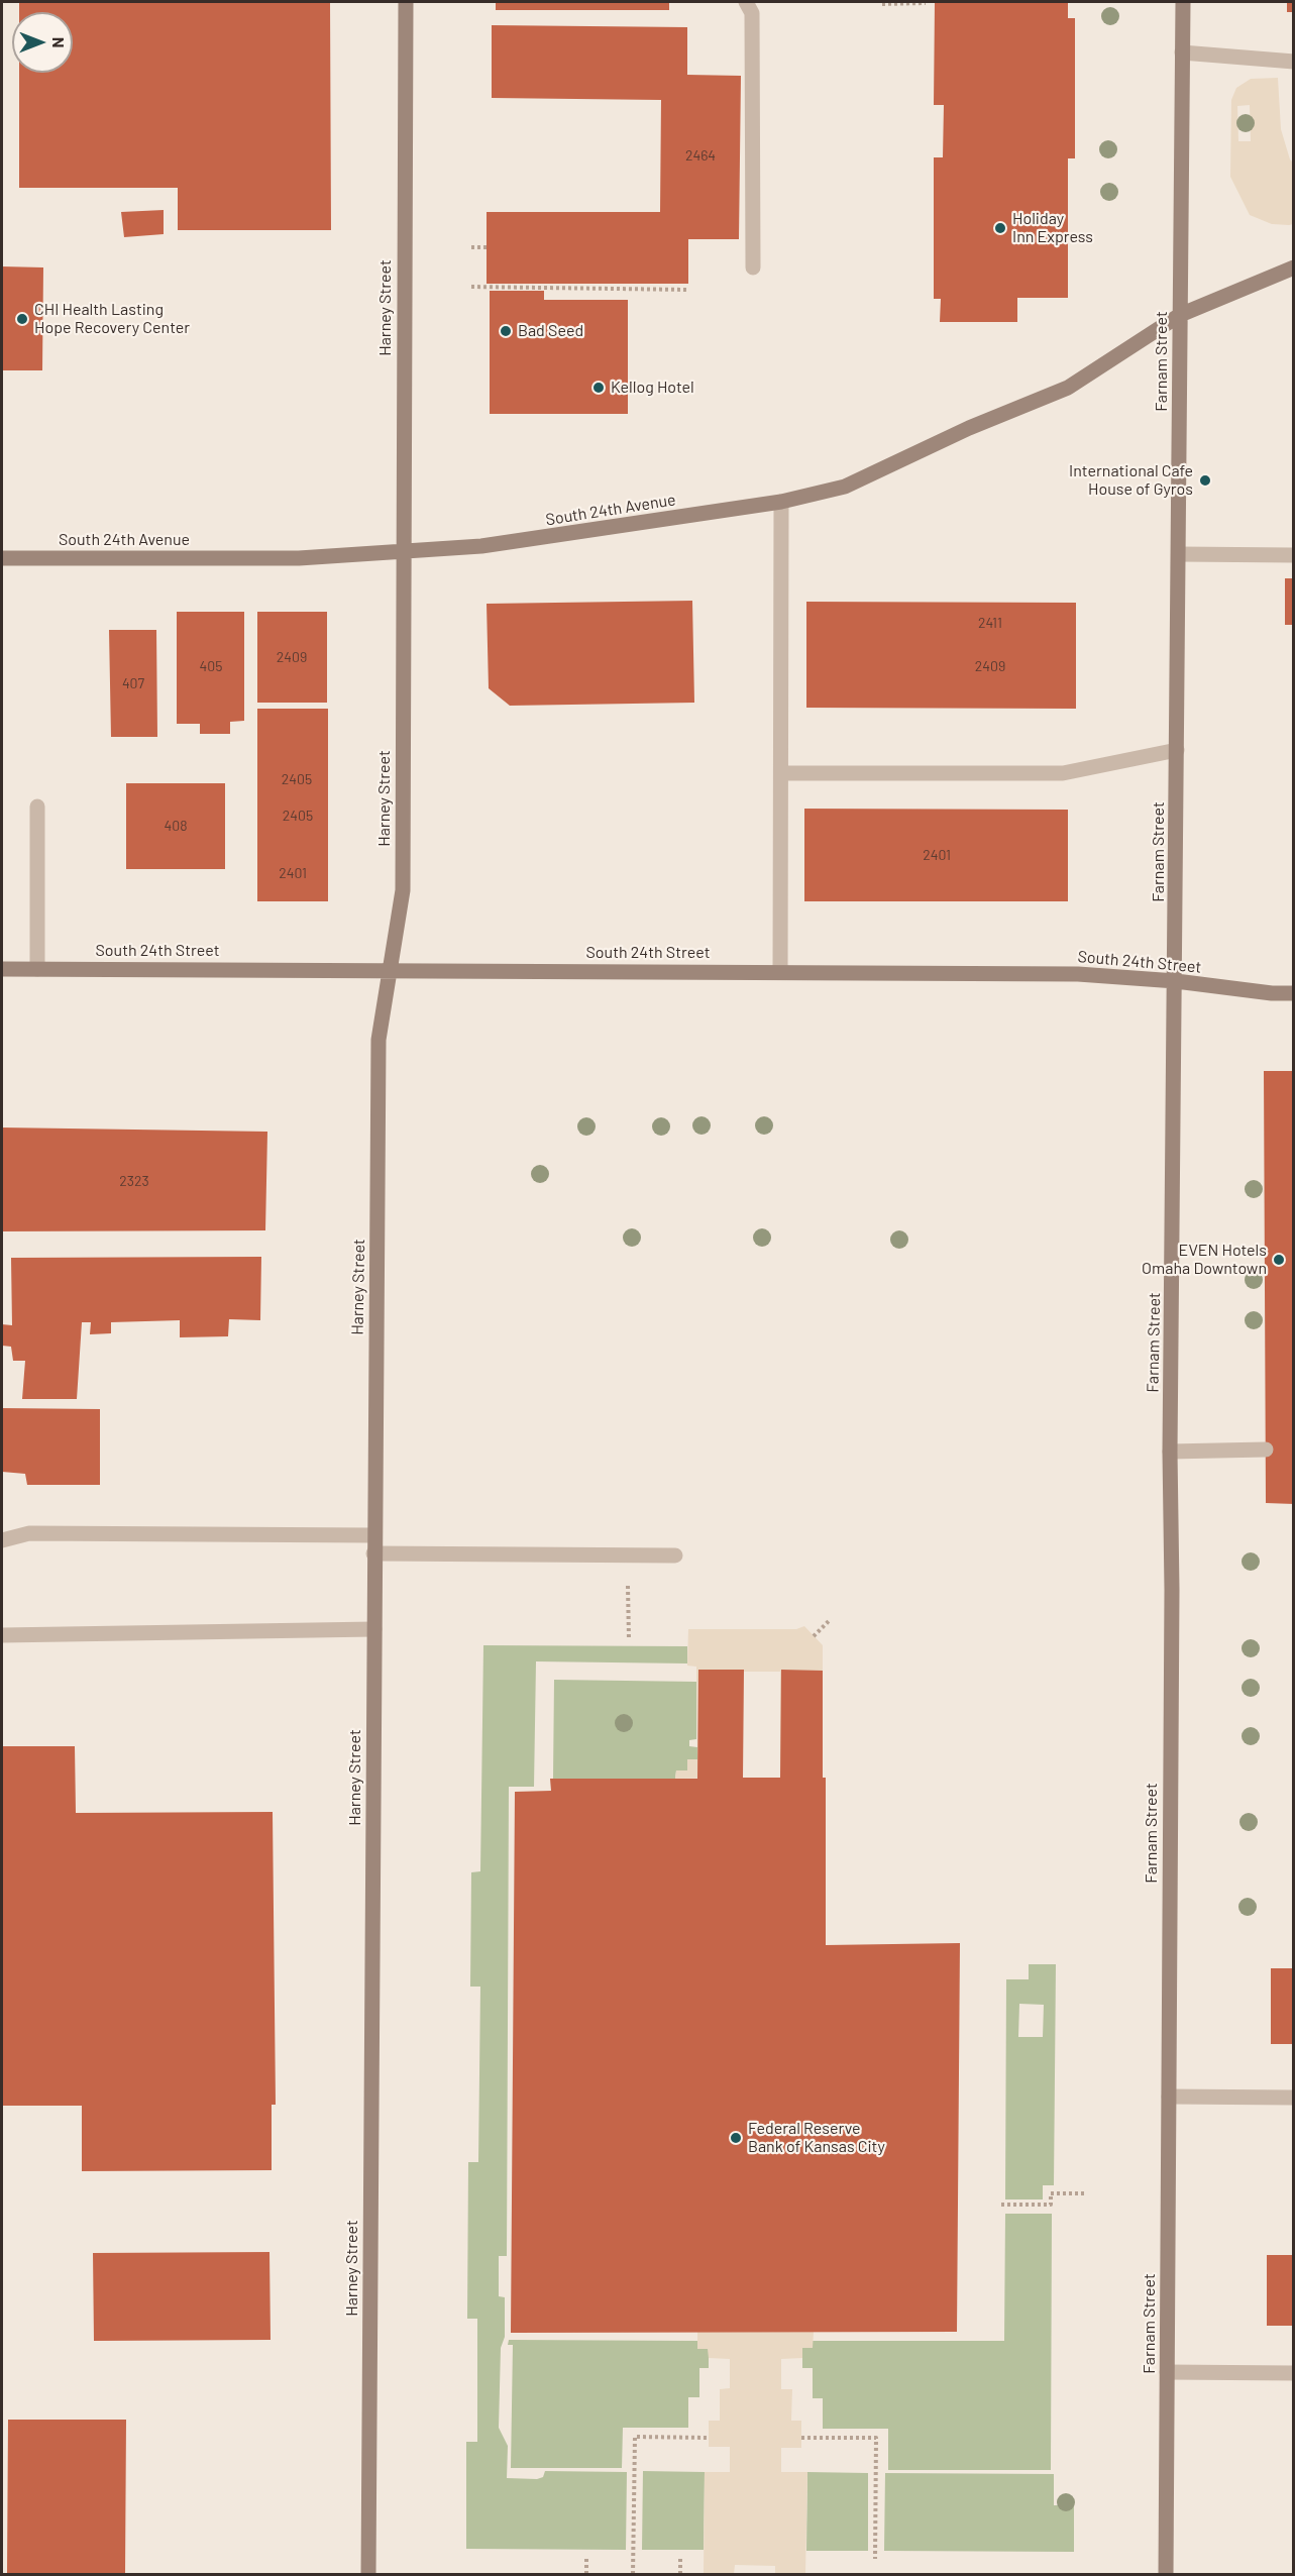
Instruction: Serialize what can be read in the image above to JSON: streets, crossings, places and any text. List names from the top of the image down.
{
  "streets": {
    "main road": [
      "Harney Street",
      "Farnam Street",
      "South 24th Avenue",
      "South 24th Street"
    ]
  },
  "crossings": [
    ["Harney Street", "South 24th Avenue"],
    ["Harney Street", "South 24th Street"],
    ["Farnam Street", "South 24th Avenue"],
    ["Farnam Street", "South 24th Street"]
  ],
  "places": [
    "Holiday Inn Express",
    "CHI Health Lasting Hope Recovery Center",
    "Bad Seed",
    "Kellog Hotel",
    "International Cafe House of Gyros",
    "EVEN Hotels Omaha Downtown",
    "Federal Reserve Bank of Kansas City"
  ],
  "house_numbers": [
    "2464",
    "2411",
    "2409",
    "405",
    "2409",
    "407",
    "2405",
    "2405",
    "408",
    "2401",
    "2401",
    "2323"
  ],
  "north": "right"
}
